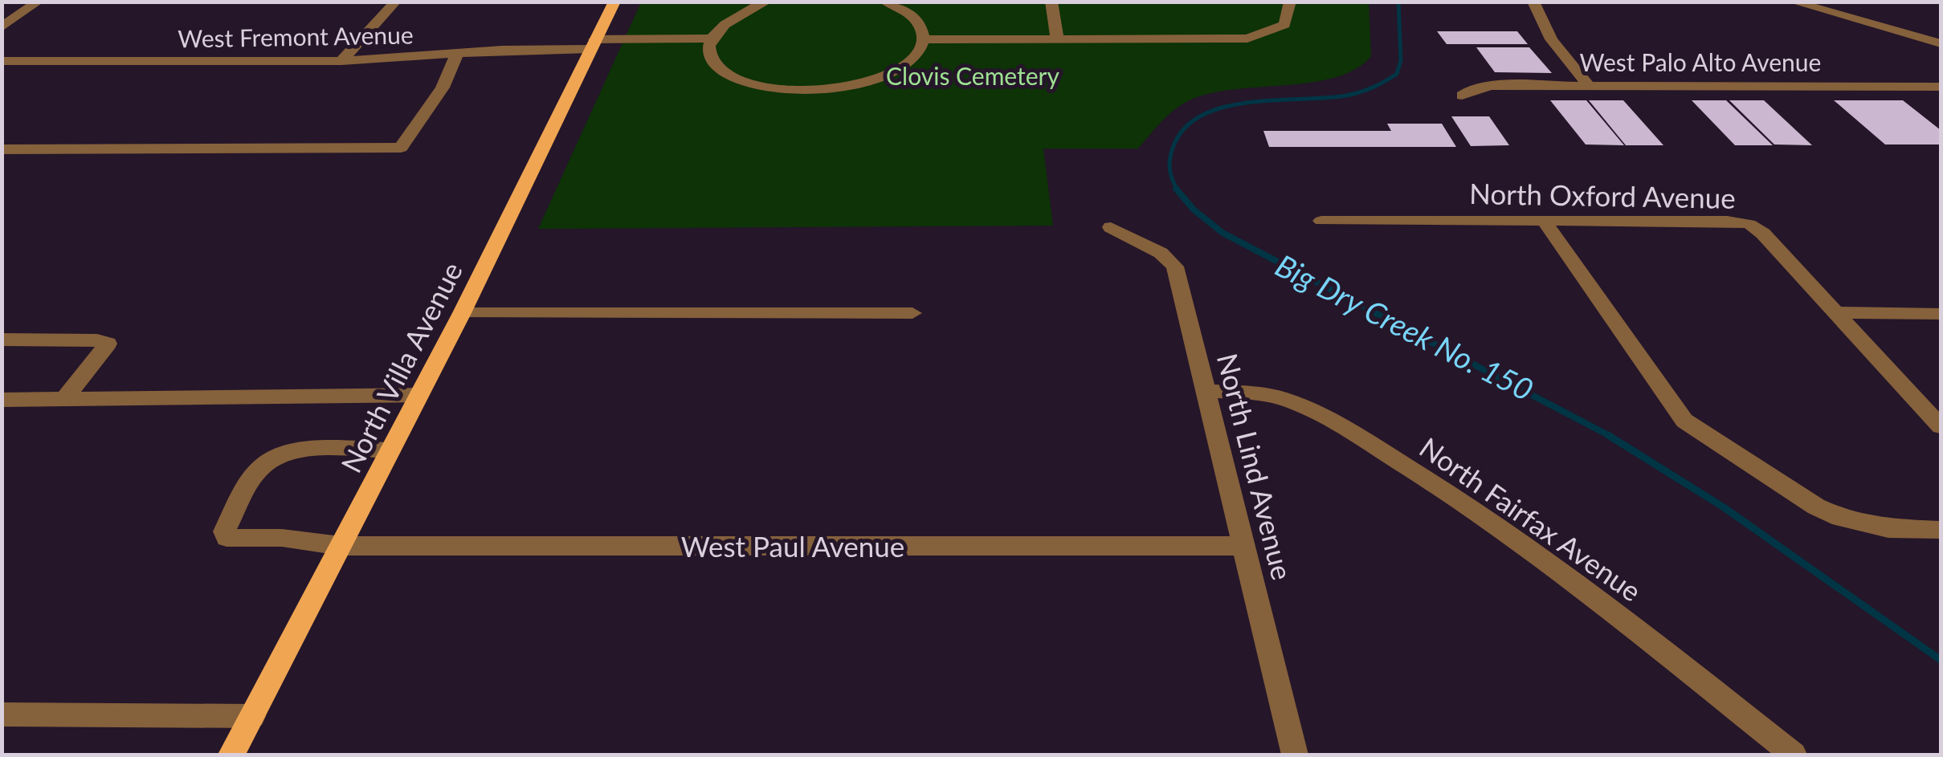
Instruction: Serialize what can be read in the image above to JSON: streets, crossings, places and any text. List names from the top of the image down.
{
  "streets": {
    "main road": ["North Villa Avenue"],
    "street": [
      "West Fremont Avenue",
      "West Palo Alto Avenue",
      "North Oxford Avenue",
      "North Lind Avenue",
      "North Fairfax Avenue",
      "West Paul Avenue"
    ]
  },
  "crossings": [
    ["West Fremont Avenue", "North Villa Avenue"],
    ["North Villa Avenue", "West Paul Avenue"],
    ["North Lind Avenue", "North Fairfax Avenue"],
    ["North Lind Avenue", "West Paul Avenue"]
  ],
  "water": ["Big Dry Creek No. 150"],
  "parks": ["Clovis Cemetery"]
}
